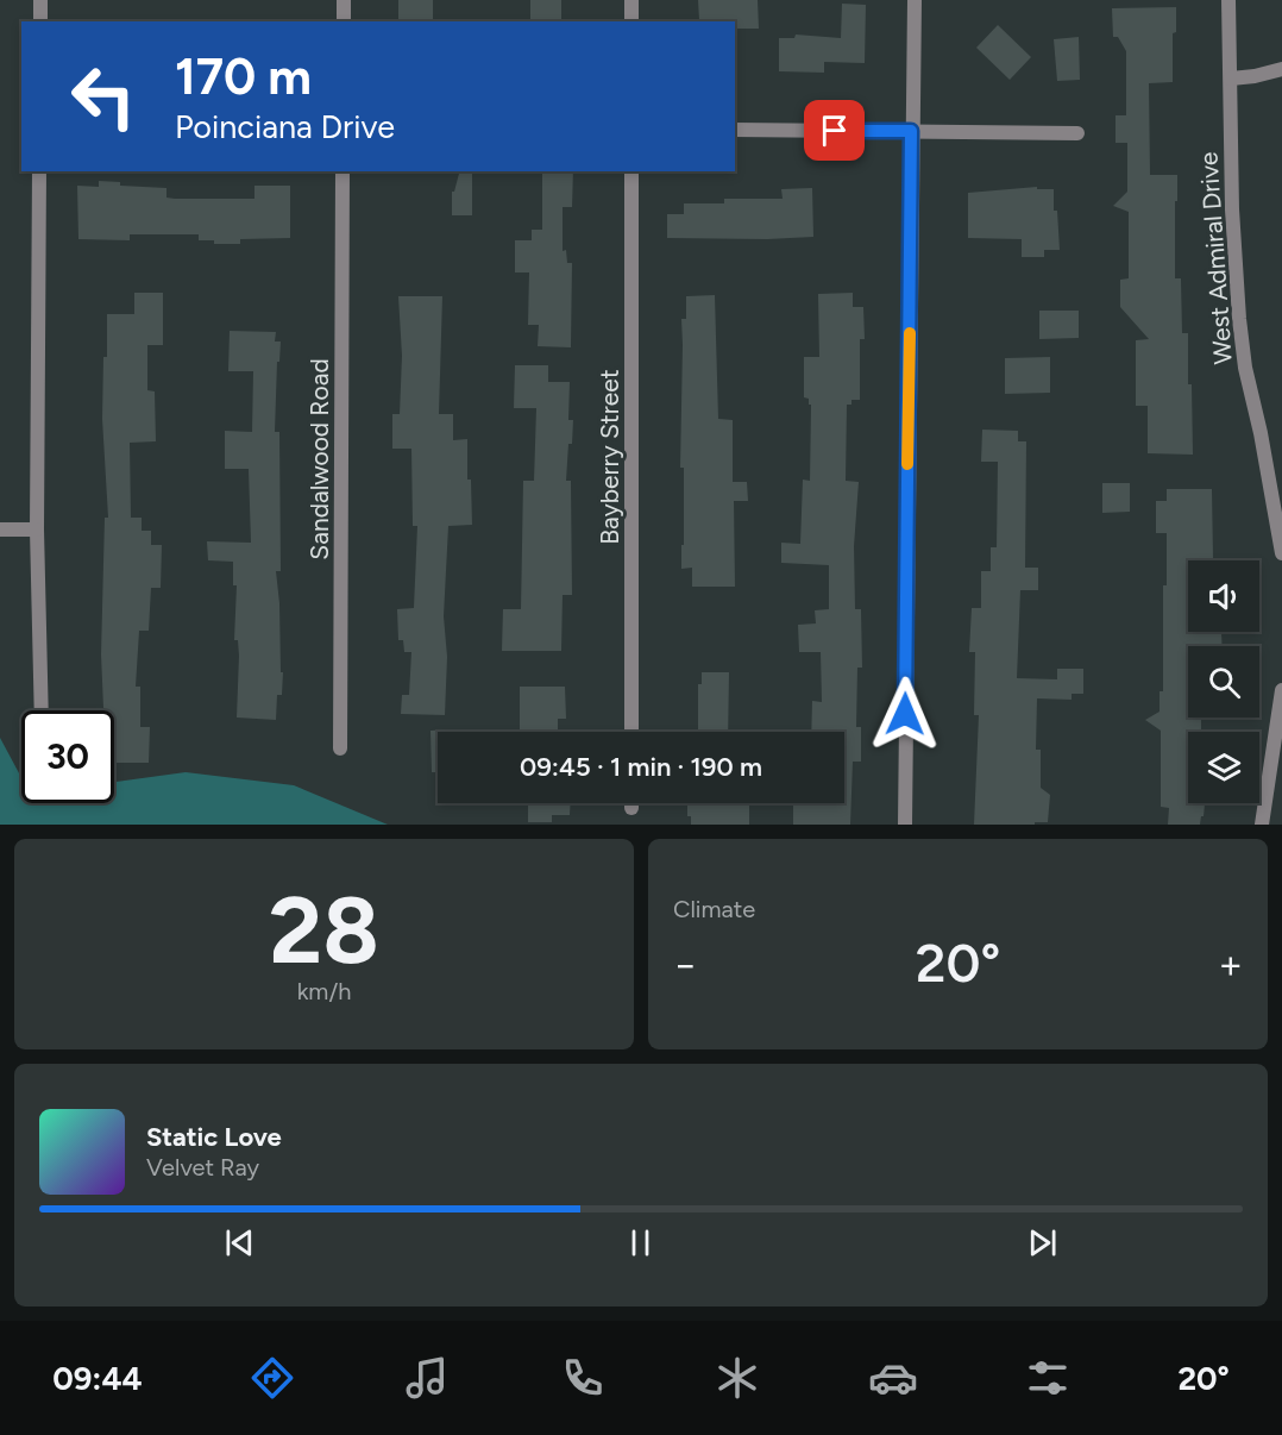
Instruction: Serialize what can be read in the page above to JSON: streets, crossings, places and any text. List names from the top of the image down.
{
  "streets": {
    "street": ["West Admiral Drive", "Bayberry Street", "Sandalwood Road"]
  },
  "page": {
    "turn": ["170 m", "Poinciana Drive"],
    "limit": "30",
    "trip": "09:45 · 1 min · 190 m",
    "tile": [
      ["28", "km/h"],
      "Climate"
    ],
    "heat": ["−", "20°", "+"],
    "song": ["Static Love", "Velvet Ray"],
    "tabs": ["09:44", "20°"]
  }
}
